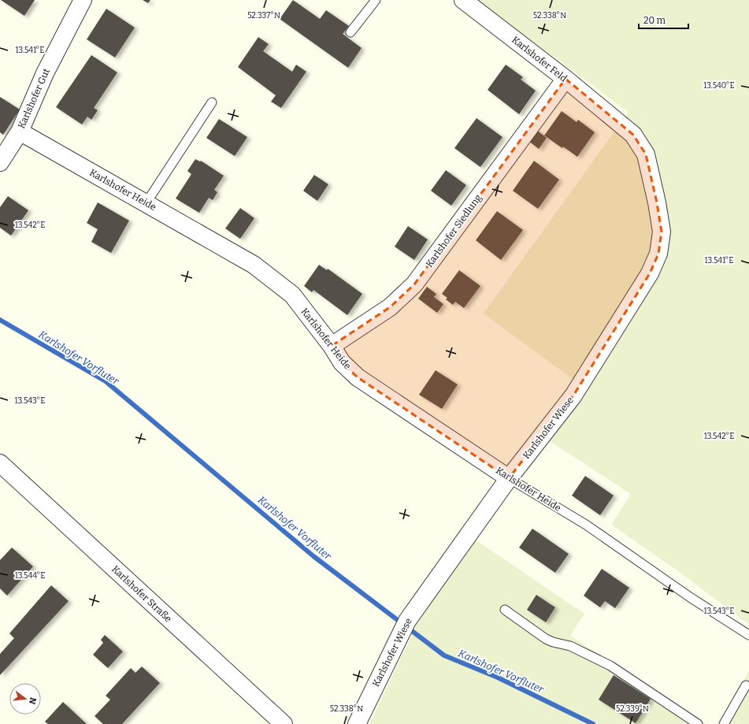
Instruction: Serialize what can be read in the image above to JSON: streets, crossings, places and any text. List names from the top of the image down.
{
  "streets": {
    "street": [
      "Karlshofer Feld",
      "Karlshofer Gut",
      "Karlshofer Heide",
      "Karlshofer Siedlung",
      "Karlshofer Wiese",
      "Karlshofer Straße"
    ]
  },
  "crossings": [
    ["Karlshofer Feld", "Karlshofer Siedlung"],
    ["Karlshofer Feld", "Karlshofer Wiese"],
    ["Karlshofer Gut", "Karlshofer Heide"],
    ["Karlshofer Heide", "Karlshofer Siedlung"],
    ["Karlshofer Heide", "Karlshofer Wiese"]
  ],
  "water": ["Karlshofer Vorfluter"],
  "scale_bar": "20 m",
  "north": "right",
  "coordinates": [
    "52.337°N",
    "52.338°N",
    "13.541°E",
    "13.540°E",
    "13.542°E",
    "13.543°E",
    "13.544°E",
    "52.339°N"
  ]
}
